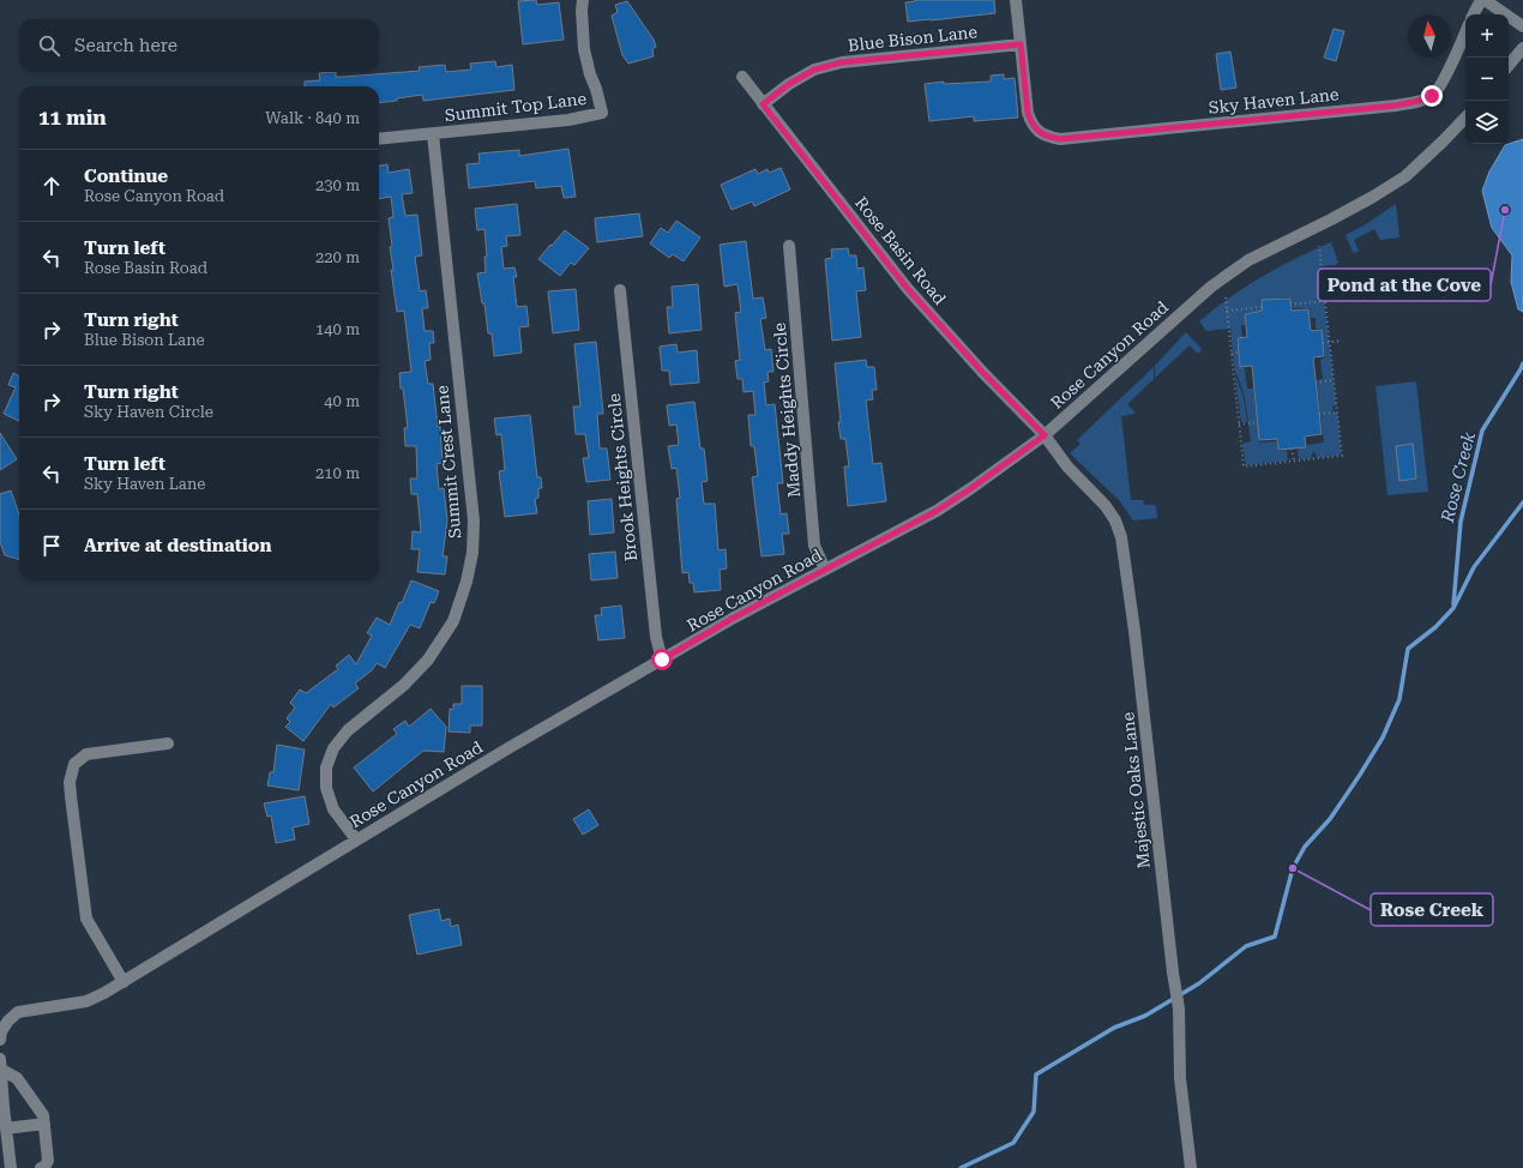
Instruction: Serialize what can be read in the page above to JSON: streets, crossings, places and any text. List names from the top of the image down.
{
  "streets": {
    "street": [
      "Blue Bison Lane",
      "Sky Haven Lane",
      "Summit Top Lane",
      "Rose Basin Road",
      "Rose Canyon Road",
      "Maddy Heights Circle",
      "Summit Crest Lane",
      "Brook Heights Circle",
      "Majestic Oaks Lane"
    ]
  },
  "crossings": [
    ["Blue Bison Lane", "Sky Haven Lane"],
    ["Blue Bison Lane", "Rose Basin Road"],
    ["Summit Top Lane", "Summit Crest Lane"],
    ["Rose Basin Road", "Rose Canyon Road"],
    ["Rose Basin Road", "Majestic Oaks Lane"],
    ["Rose Canyon Road", "Maddy Heights Circle"],
    ["Rose Canyon Road", "Summit Crest Lane"],
    ["Rose Canyon Road", "Brook Heights Circle"],
    ["Rose Canyon Road", "Majestic Oaks Lane"]
  ],
  "water": ["Rose Creek"],
  "places": ["Pond at the Cove", "Rose Creek"],
  "north": "top",
  "page": {
    "map_buttons": ["+", "−"],
    "search": "Search here",
    "heading": ["11 min", "Walk · 840 m"],
    "list": [
      ["Continue", "Rose Canyon Road", "230 m"],
      ["Turn left", "Rose Basin Road", "220 m"],
      ["Turn right", "Blue Bison Lane", "140 m"],
      ["Turn right", "Sky Haven Circle", "40 m"],
      ["Turn left", "Sky Haven Lane", "210 m"],
      "Arrive at destination"
    ]
  }
}
